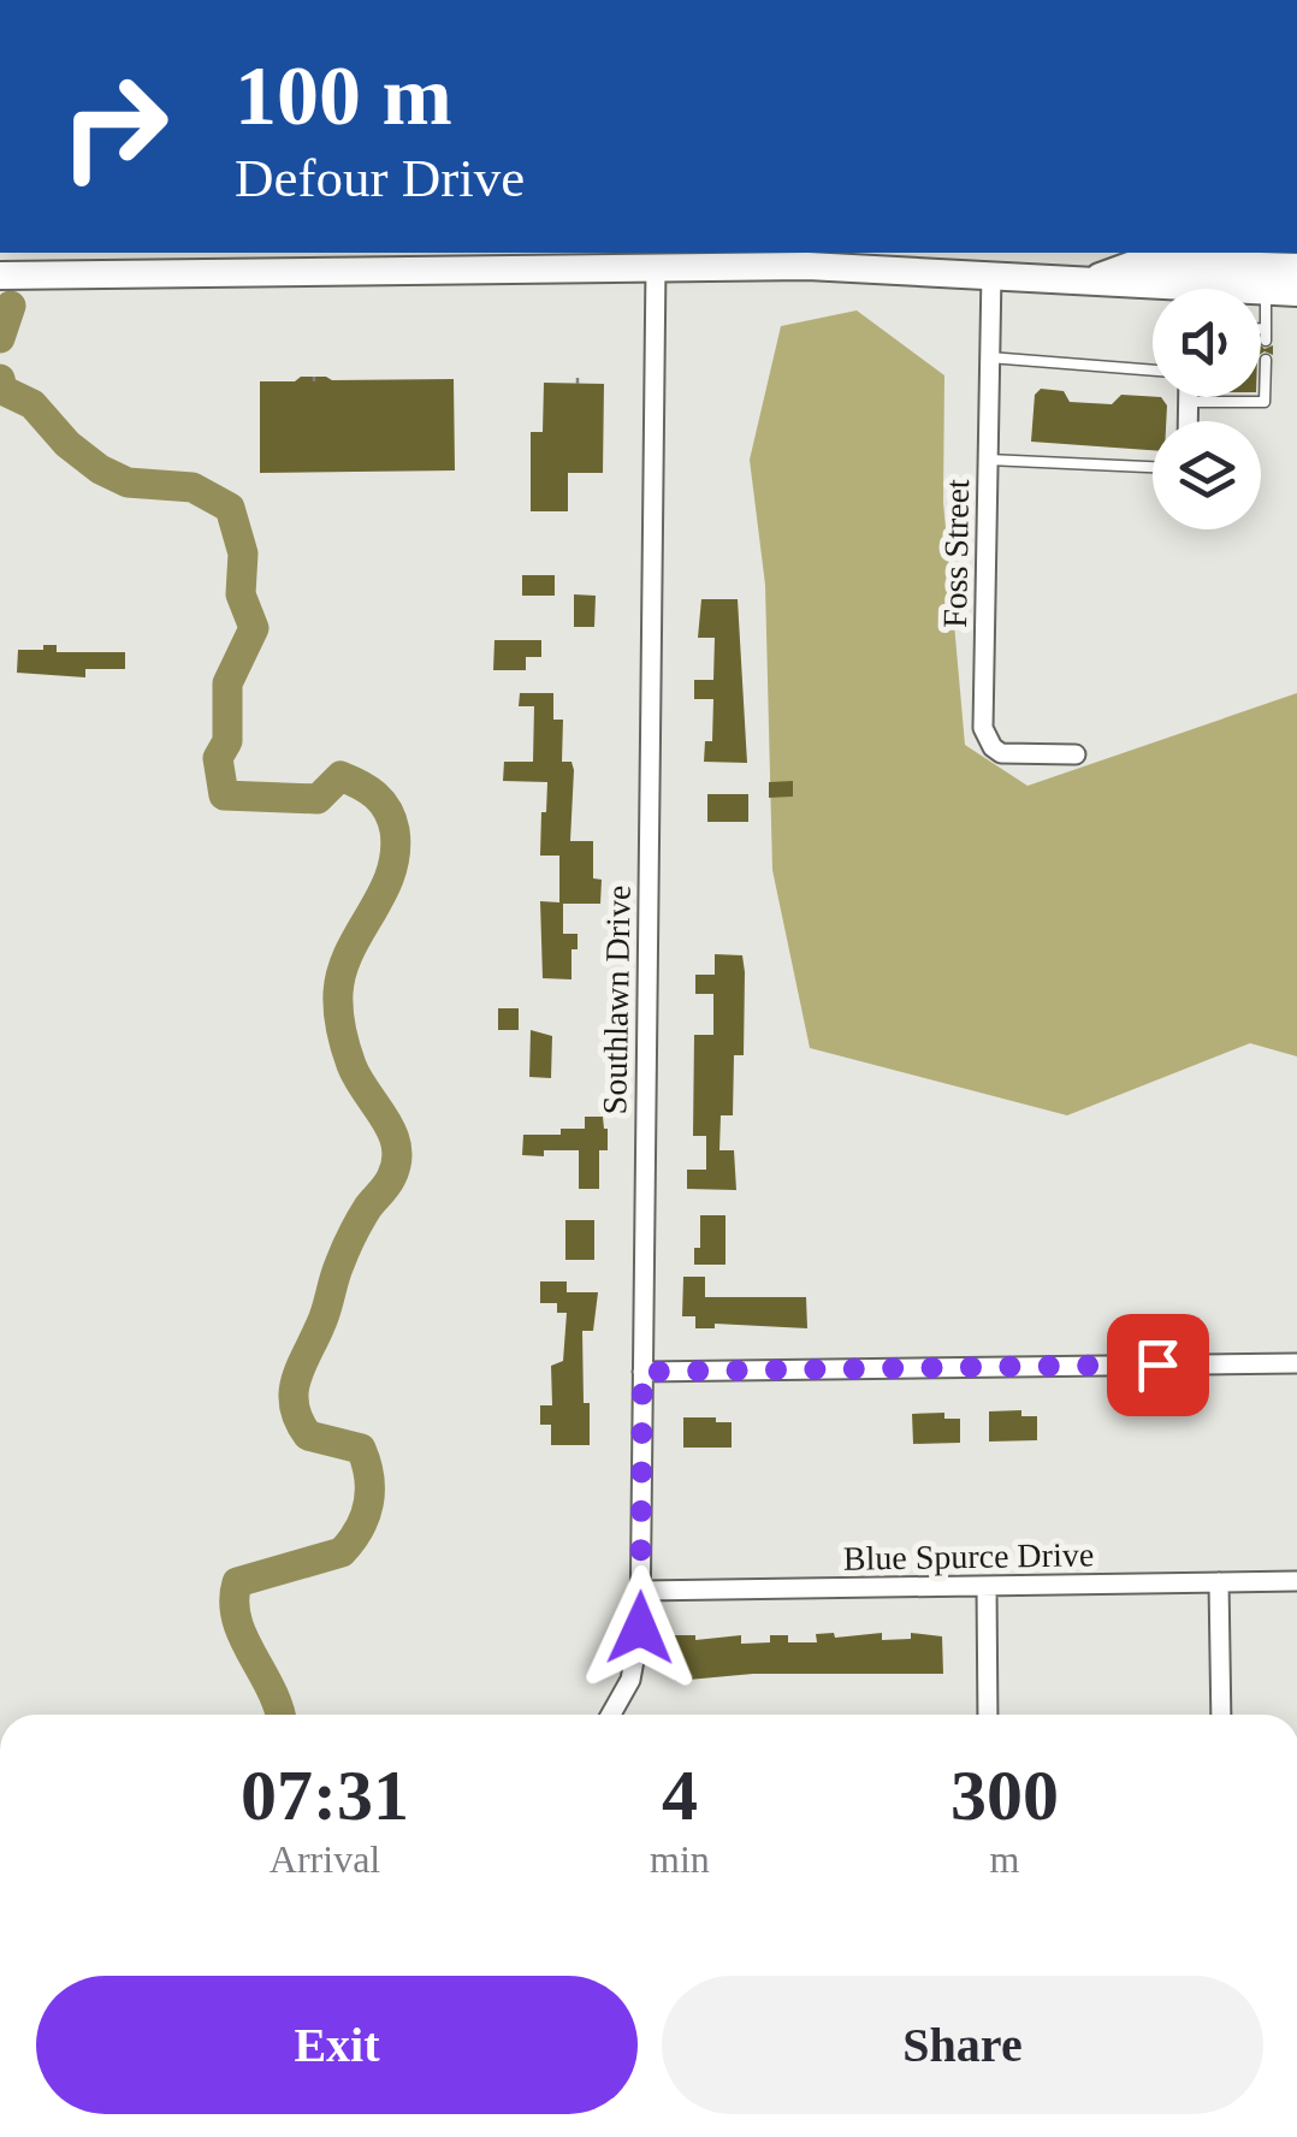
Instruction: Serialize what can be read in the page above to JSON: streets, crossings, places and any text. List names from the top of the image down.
{
  "streets": {
    "street": ["Foss Street", "Southlawn Drive", "Blue Spurce Drive"]
  },
  "crossings": [
    ["Southlawn Drive", "Blue Spurce Drive"]
  ],
  "page": {
    "turn": ["100 m", "Defour Drive"],
    "eta": [
      "07:31",
      "Arrival",
      "4",
      "min",
      "300",
      "m"
    ],
    "buttons": ["Exit", "Share"]
  }
}
